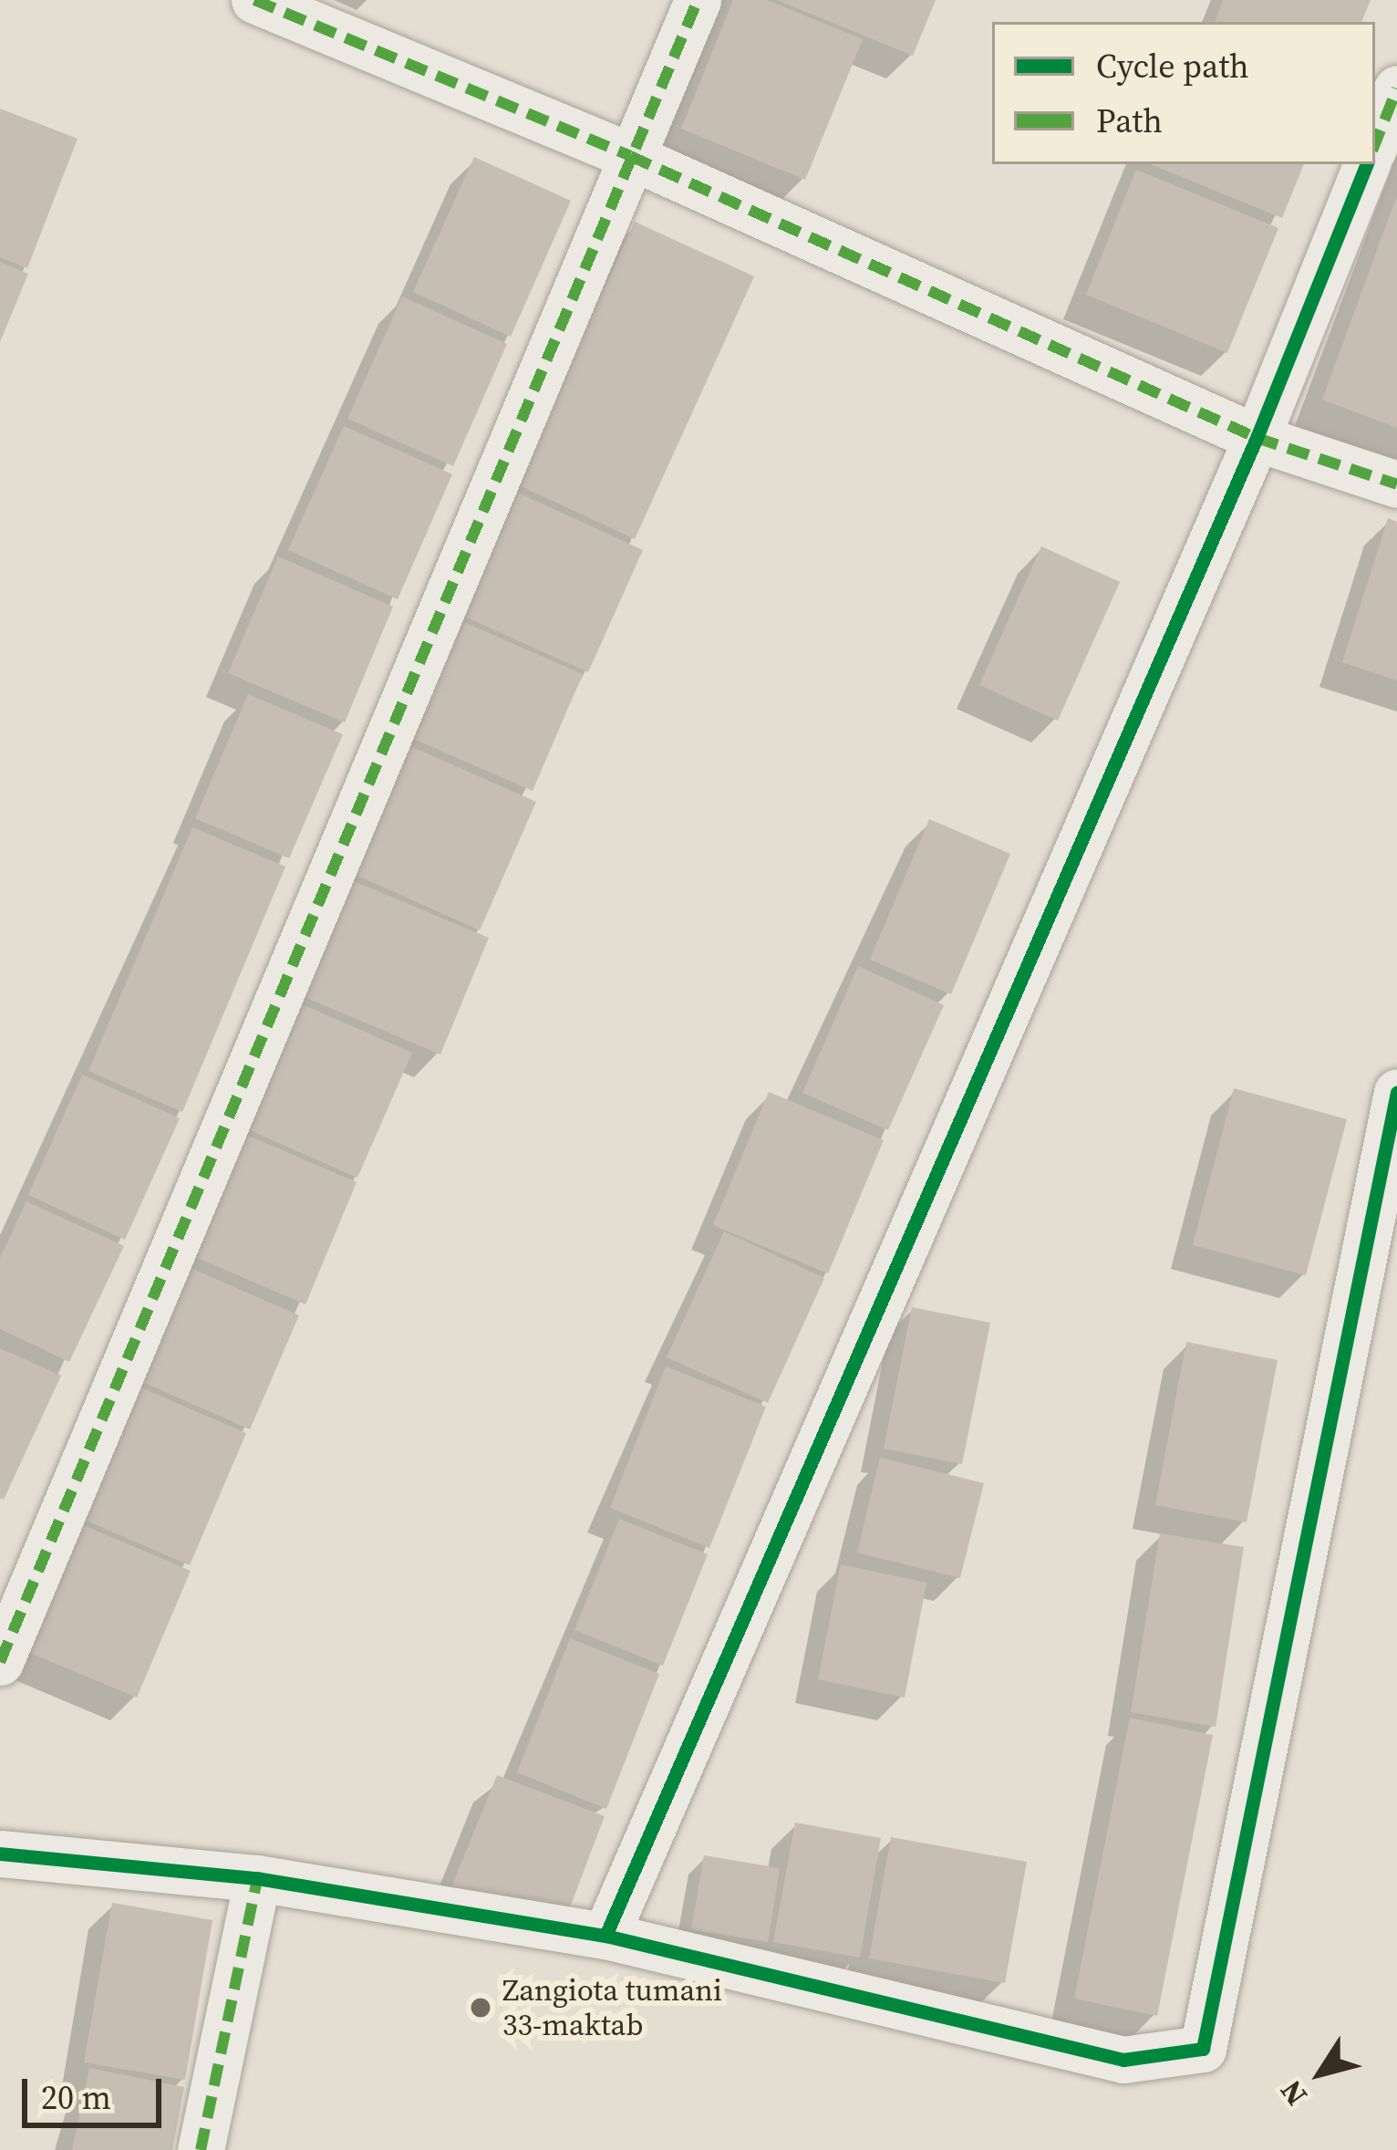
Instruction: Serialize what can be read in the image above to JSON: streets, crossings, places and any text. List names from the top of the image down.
{
  "places": ["Zangiota tumani 33-maktab"],
  "legend": ["Cycle path", "Path"],
  "scale_bar": "20 m",
  "north": "bottom left"
}
